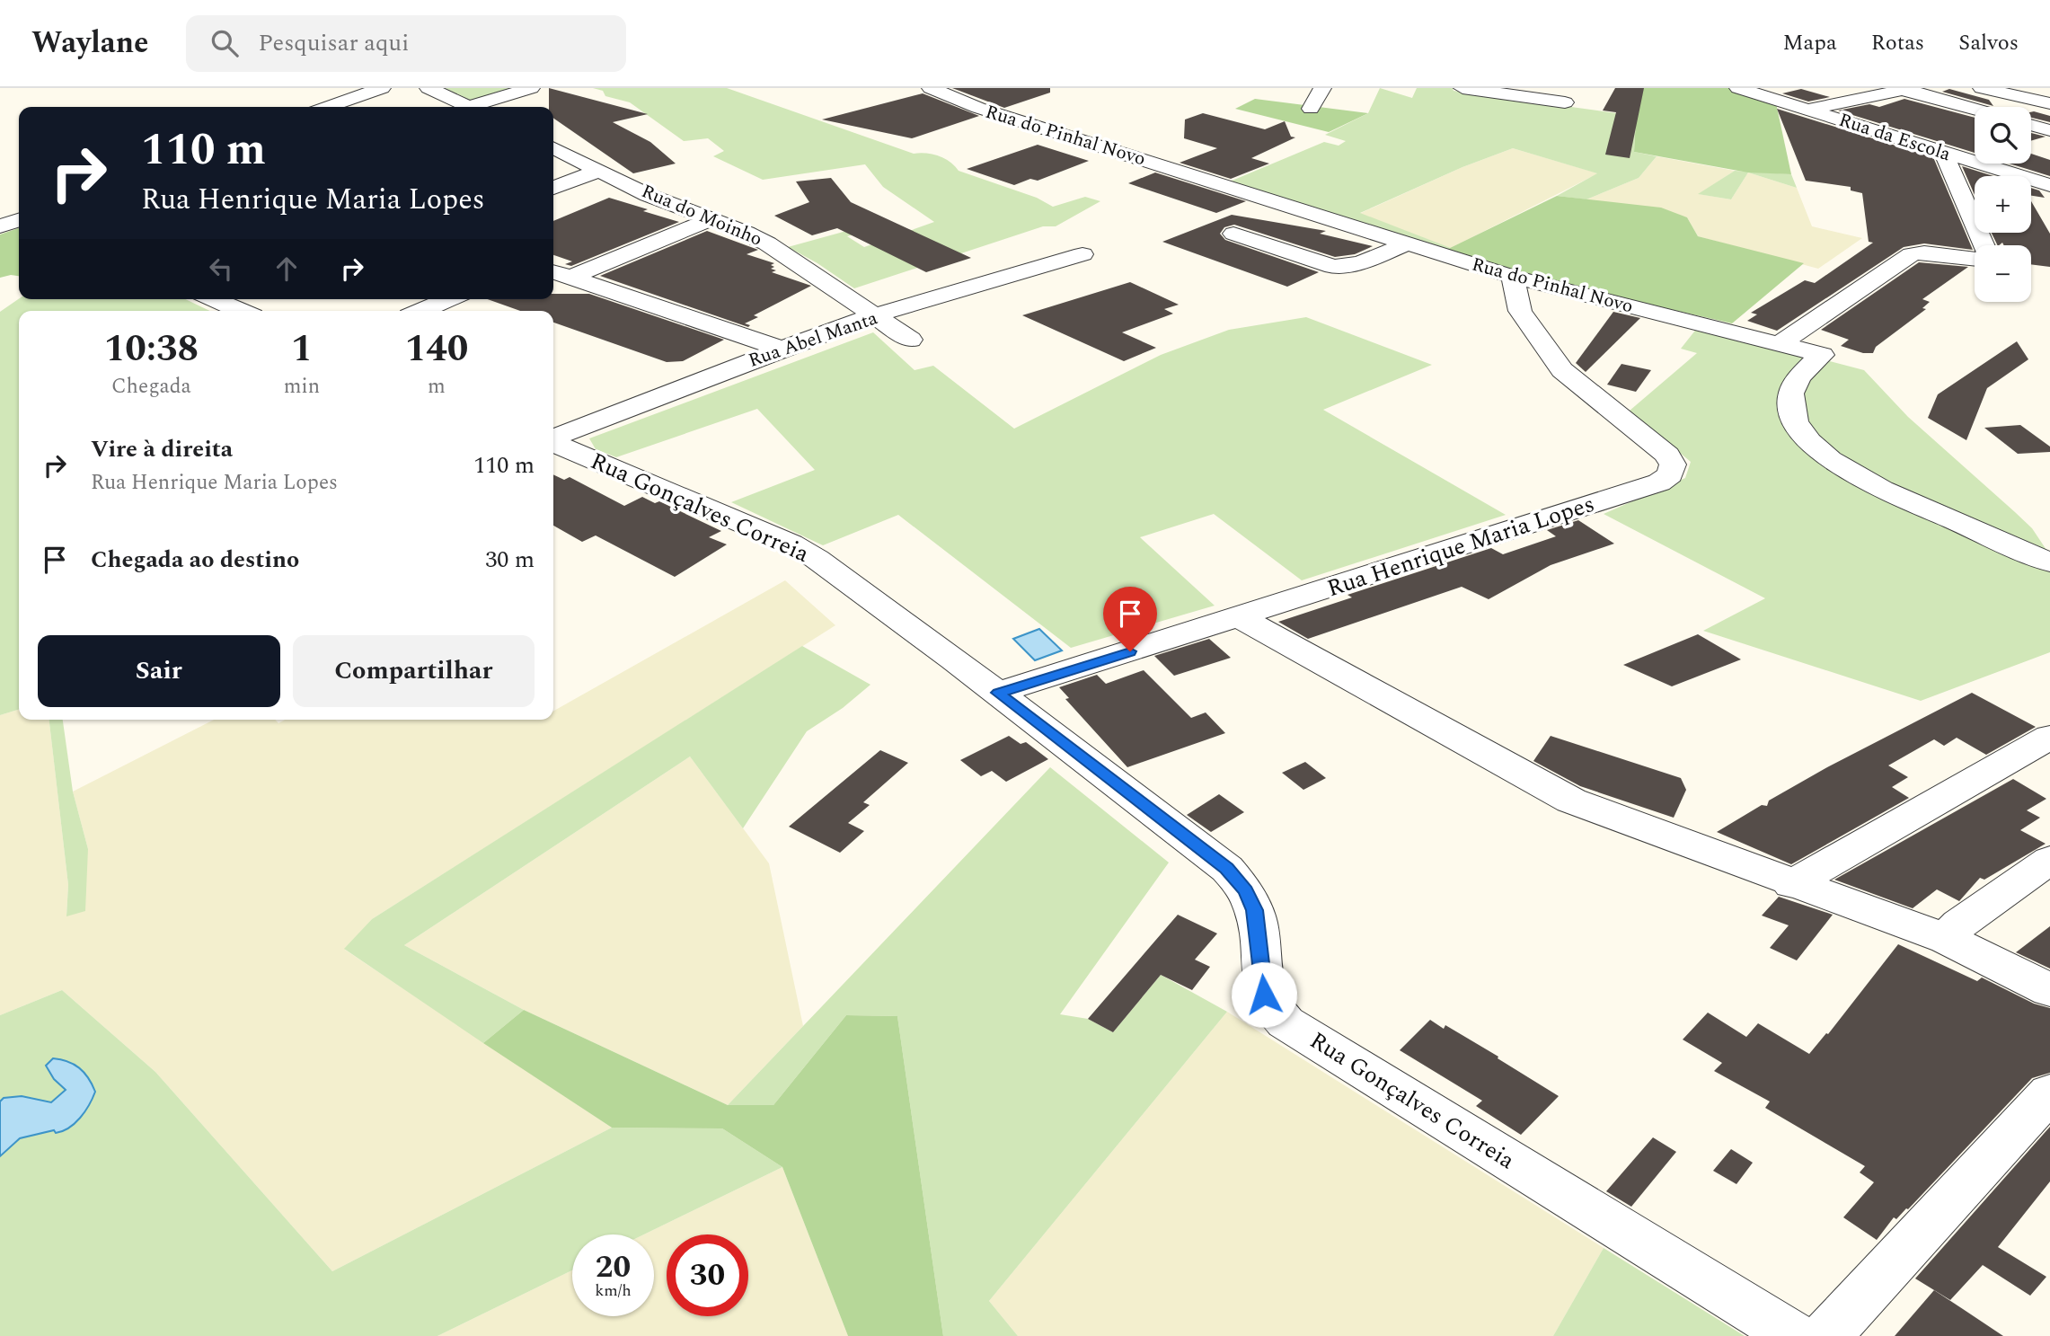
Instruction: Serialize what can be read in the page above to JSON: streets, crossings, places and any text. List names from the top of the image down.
{
  "streets": {
    "street": [
      "Rua do Pinhal Novo",
      "Rua da Escola",
      "Rua do Moinho",
      "Rua Abel Manta",
      "Rua Gonçalves Correia",
      "Rua Henrique Maria Lopes"
    ]
  },
  "crossings": [
    ["Rua do Pinhal Novo", "Rua Henrique Maria Lopes"],
    ["Rua do Moinho", "Rua Abel Manta"],
    ["Rua Gonçalves Correia", "Rua Henrique Maria Lopes"]
  ],
  "page": {
    "header": "Waylane",
    "search": "Pesquisar aqui",
    "nav": ["Mapa", "Rotas", "Salvos"],
    "map_buttons": ["+", "−"],
    "turn": ["110 m", "Rua Henrique Maria Lopes"],
    "eta": [
      "10:38",
      "Chegada",
      "1",
      "min",
      "140",
      "m"
    ],
    "list": [
      {
        "name": "Vire à direita",
        "note": "Rua Henrique Maria Lopes",
        "value": "110 m"
      },
      {
        "name": "Chegada ao destino",
        "value": "30 m"
      }
    ],
    "buttons": ["Sair", "Compartilhar"],
    "speed": "20 km/h",
    "limit": "30"
  }
}
